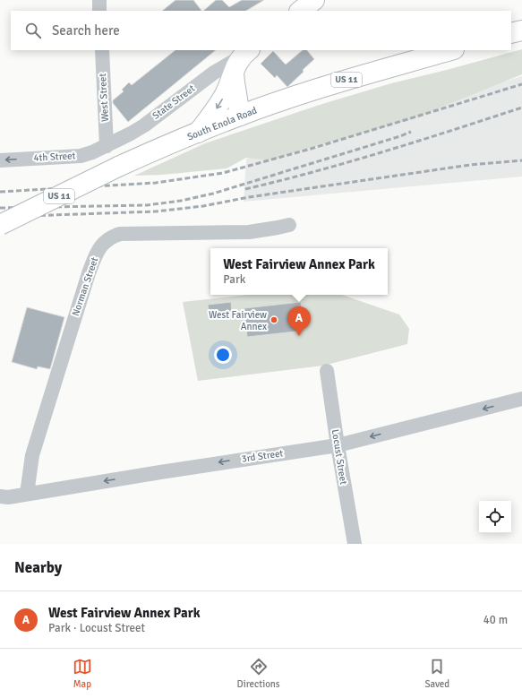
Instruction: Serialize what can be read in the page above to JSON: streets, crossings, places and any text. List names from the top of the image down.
{
  "streets": {
    "main road": ["US 11", "South Enola Road"],
    "street": [
      "West Street",
      "State Street",
      "4th Street",
      "Norman Street",
      "3rd Street",
      "Locust Street"
    ]
  },
  "crossings": [
    ["West Street", "State Street"],
    ["West Street", "4th Street"],
    ["State Street", "4th Street"],
    ["Norman Street", "3rd Street"],
    ["3rd Street", "Locust Street"]
  ],
  "one_way": ["4th Street", "3rd Street"],
  "places": ["West Fairview Annex"],
  "page": {
    "search": "Search here",
    "popup": ["West Fairview Annex Park", "Park"],
    "pins": "A",
    "heading": "Nearby",
    "list": [
      {
        "mark": "A",
        "name": "West Fairview Annex Park",
        "note": "Park · Locust Street",
        "value": "40 m"
      }
    ],
    "nav": ["Map", "Directions", "Saved"]
  }
}
